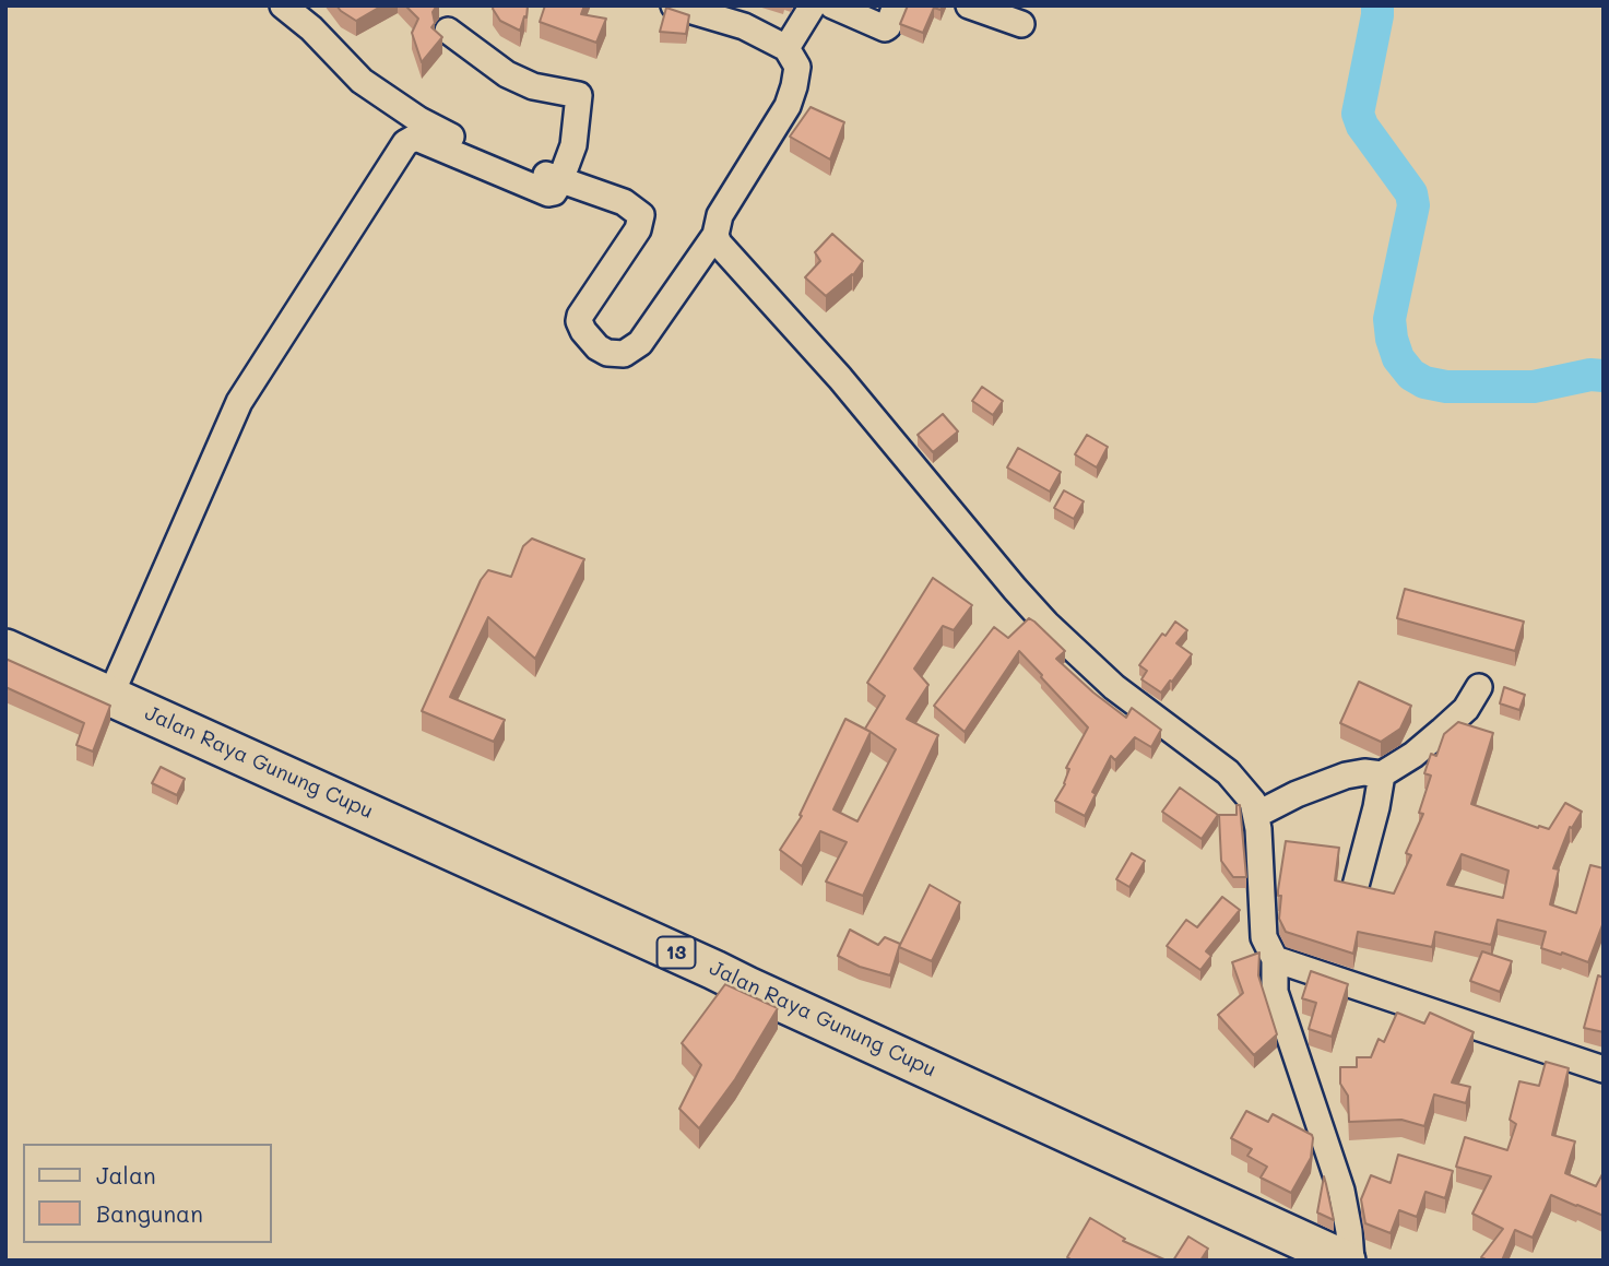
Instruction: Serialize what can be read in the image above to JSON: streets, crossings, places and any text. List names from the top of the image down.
{
  "streets": {
    "highway": ["Jalan Raya Gunung Cupu", "13"]
  },
  "legend": ["Jalan", "Bangunan"]
}
